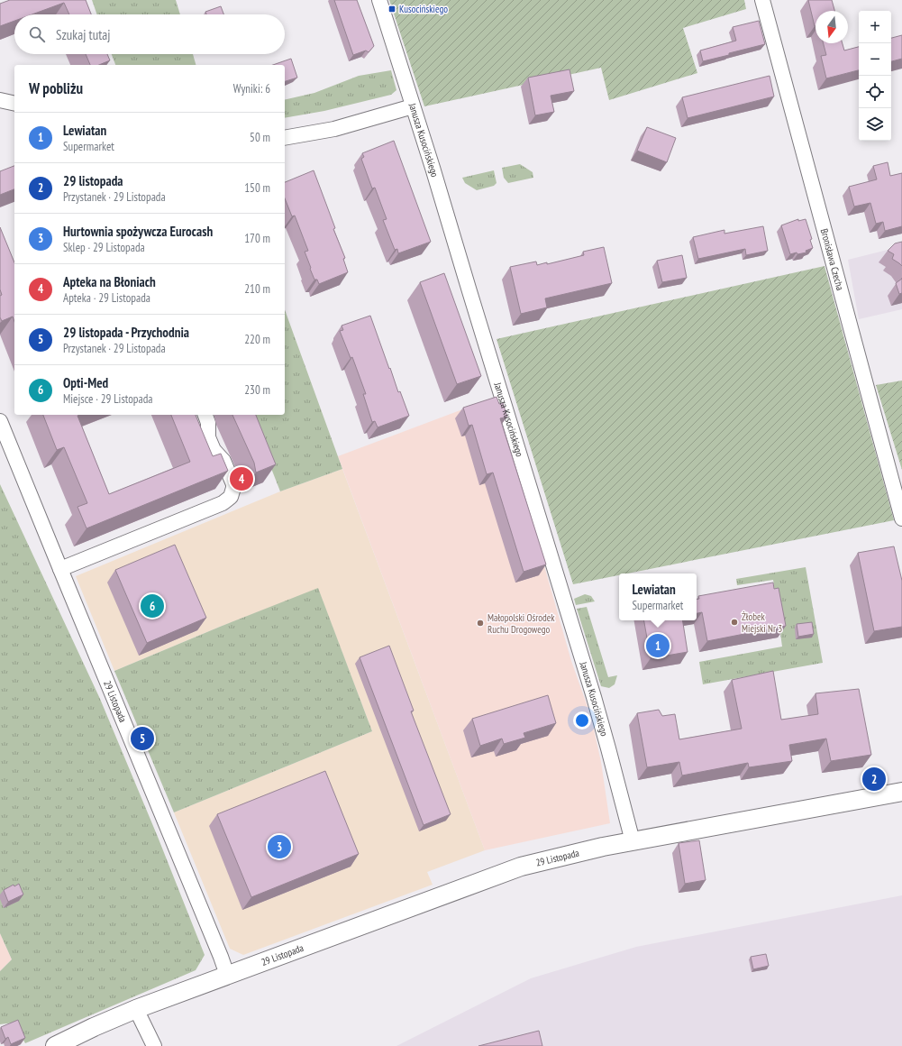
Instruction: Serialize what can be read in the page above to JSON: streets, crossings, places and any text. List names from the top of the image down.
{
  "streets": {
    "street": ["Janusza Kusocińskiego", "Bronisława Czecha", "29 Listopada"]
  },
  "crossings": [
    ["Janusza Kusocińskiego", "29 Listopada"]
  ],
  "places": {
    "transit": ["Kusocińskiego"],
    "other": ["Żłobek Miejski Nr 3", "Małopolski Ośrodek Ruchu Drogowego"]
  },
  "north": "bottom",
  "page": {
    "map_buttons": ["+", "−"],
    "search": "Szukaj tutaj",
    "heading": ["W pobliżu", "Wyniki: 6"],
    "list": [
      {
        "mark": "1",
        "name": "Lewiatan",
        "note": "Supermarket",
        "value": "50 m"
      },
      {
        "mark": "2",
        "name": "29 listopada",
        "note": "Przystanek · 29 Listopada",
        "value": "150 m"
      },
      {
        "mark": "3",
        "name": "Hurtownia spożywcza Eurocash",
        "note": "Sklep · 29 Listopada",
        "value": "170 m"
      },
      {
        "mark": "4",
        "name": "Apteka na Błoniach",
        "note": "Apteka · 29 Listopada",
        "value": "210 m"
      },
      {
        "mark": "5",
        "name": "29 listopada - Przychodnia",
        "note": "Przystanek · 29 Listopada",
        "value": "220 m"
      },
      {
        "mark": "6",
        "name": "Opti-Med",
        "note": "Miejsce · 29 Listopada",
        "value": "230 m"
      }
    ],
    "pins": [
      "4",
      "6",
      "1",
      "5",
      "2",
      "3"
    ],
    "popup": ["Lewiatan", "Supermarket"]
  }
}
